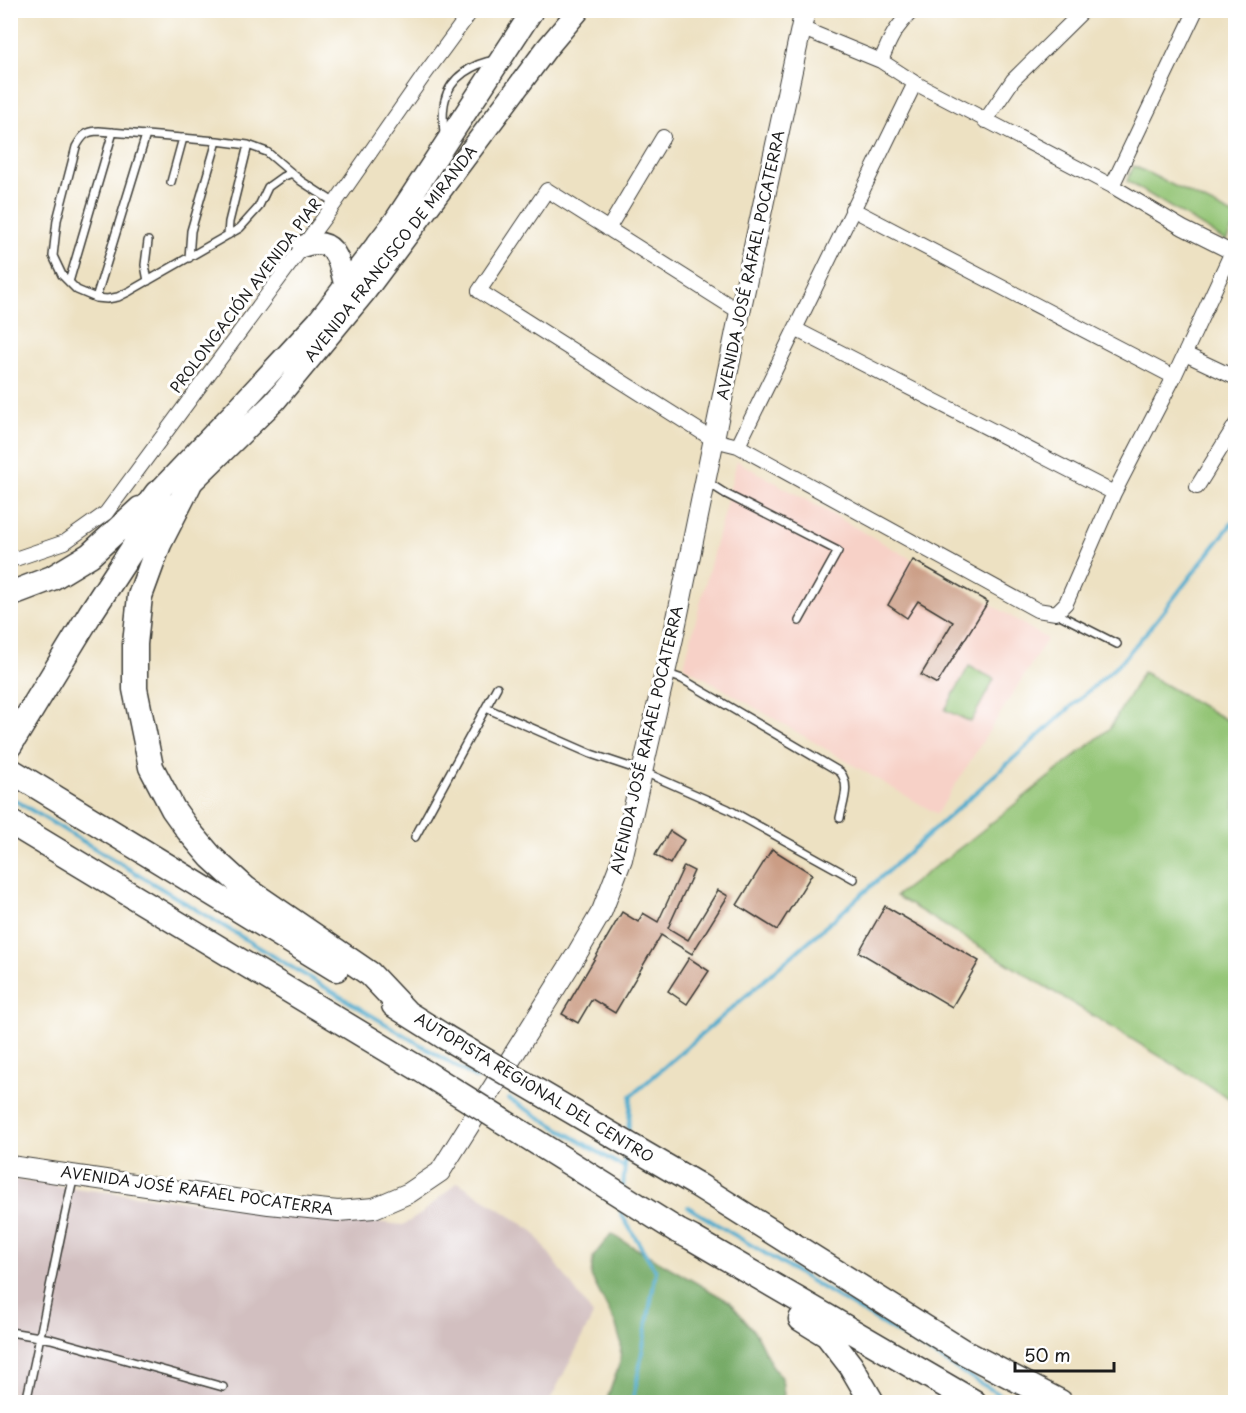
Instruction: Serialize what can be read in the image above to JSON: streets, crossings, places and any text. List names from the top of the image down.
{
  "streets": {
    "highway": ["AUTOPISTA REGIONAL DEL CENTRO"],
    "main road": ["AVENIDA FRANCISCO DE MIRANDA"],
    "street": ["AVENIDA JOSÉ RAFAEL POCATERRA", "PROLONGACIÓN AVENIDA PIAR"]
  },
  "scale_bar": "50 m"
}
